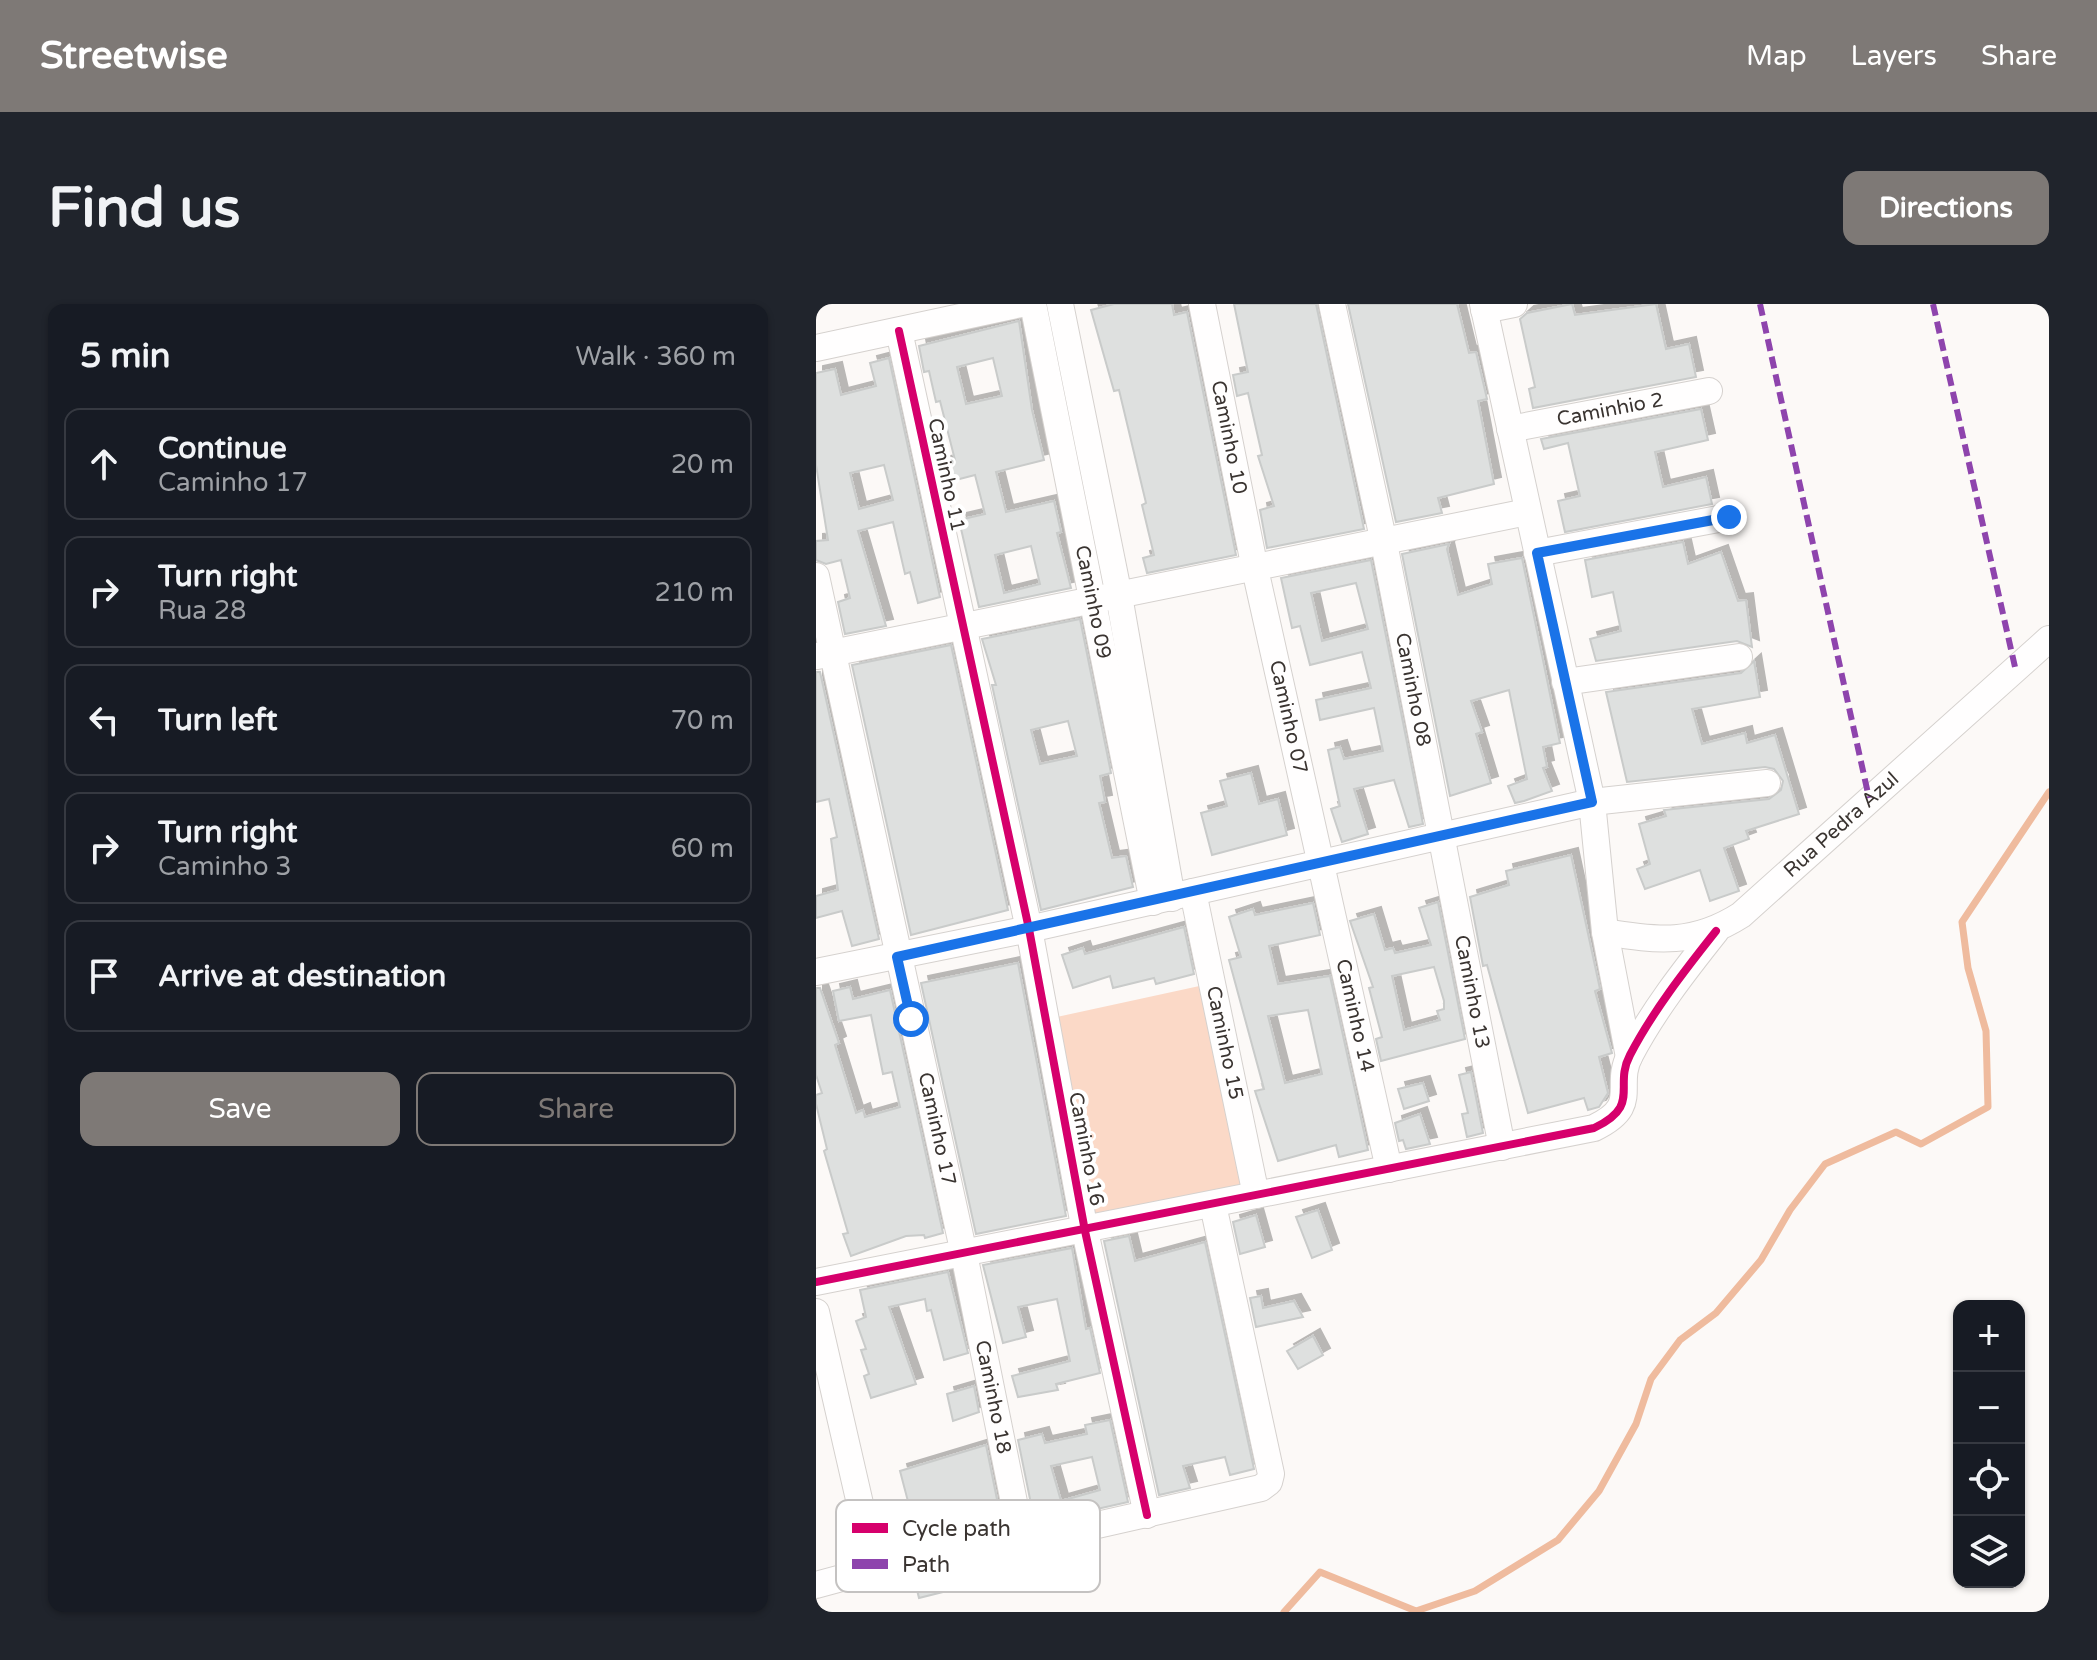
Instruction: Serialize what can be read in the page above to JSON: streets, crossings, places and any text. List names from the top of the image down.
{
  "streets": {
    "street": [
      "Caminhio 2",
      "Caminho 10",
      "Caminho 11",
      "Caminho 09",
      "Caminho 08",
      "Caminho 07",
      "Rua Pedra Azul",
      "Caminho 13",
      "Caminho 14",
      "Caminho 15",
      "Caminho 17",
      "Caminho 16",
      "Caminho 18"
    ]
  },
  "crossings": [
    ["Caminho 10", "Caminho 07"],
    ["Caminho 11", "Caminho 16"],
    ["Caminho 09", "Caminho 15"],
    ["Caminho 08", "Caminho 13"],
    ["Caminho 07", "Caminho 14"],
    ["Caminho 17", "Caminho 18"]
  ],
  "legend": ["Cycle path", "Path"],
  "page": {
    "header": "Streetwise",
    "nav": ["Map", "Layers", "Share"],
    "buttons": [
      "Directions",
      ["Save", "Share"]
    ],
    "title": "Find us",
    "heading": ["5 min", "Walk · 360 m"],
    "list": [
      ["Continue", "Caminho 17", "20 m"],
      ["Turn right", "Rua 28", "210 m"],
      ["Turn left", "70 m"],
      ["Turn right", "Caminho 3", "60 m"],
      "Arrive at destination"
    ],
    "map_buttons": ["+", "−"]
  }
}
